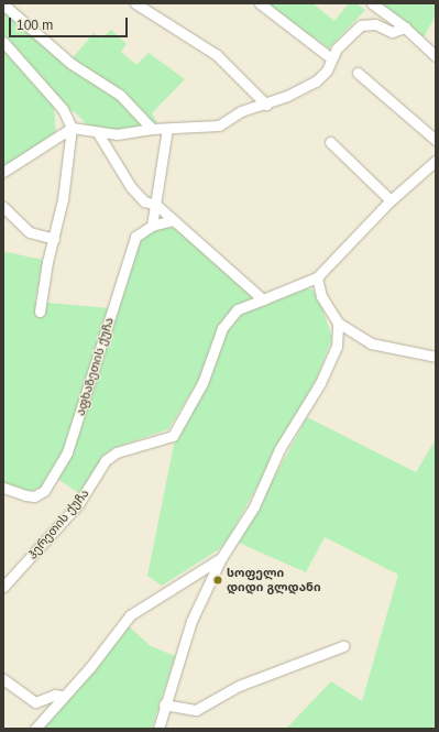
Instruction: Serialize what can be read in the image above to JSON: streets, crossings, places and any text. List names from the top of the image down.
{
  "streets": {
    "street": ["აფხაზეთის ქუჩა", "ჰერეთის ქუჩა"]
  },
  "places": ["სოფელი დიდი გლდანი"],
  "scale_bar": "100 m"
}
